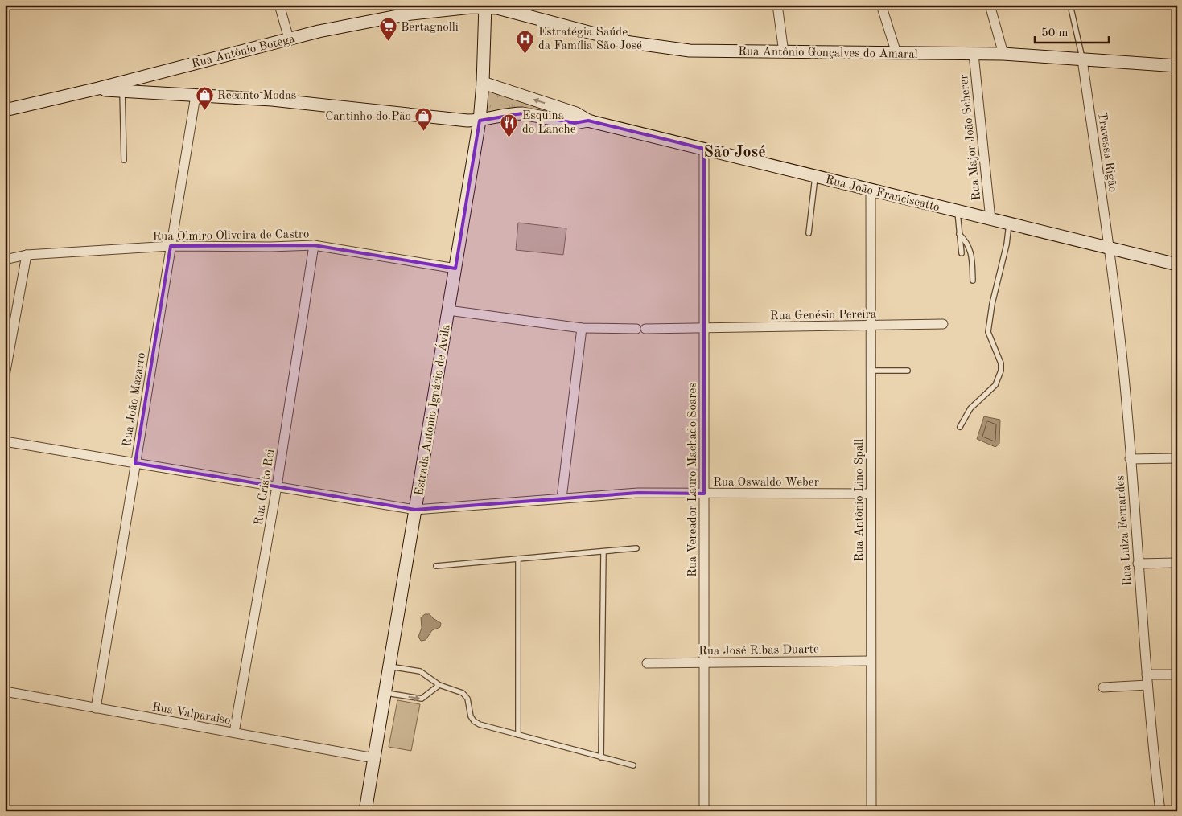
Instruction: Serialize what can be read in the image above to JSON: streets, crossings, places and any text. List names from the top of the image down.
{
  "streets": {
    "street": [
      "Rua Antônio Botega",
      "Rua Antônio Gonçalves do Amaral",
      "Rua Major João Scherer",
      "Travessa Rigão",
      "Rua João Franciscatto",
      "Rua Olmiro Oliveira de Castro",
      "Rua Genésio Pereira",
      "Rua João Mazarro",
      "Estrada Antônio Ignácio de Ávila",
      "Rua Vereador Lauro Machado Soares",
      "Rua Oswaldo Weber",
      "Rua Cristo Rei",
      "Rua Antônio Lino Spall",
      "Rua Luiza Fernandes",
      "Rua José Ribas Duarte",
      "Rua Valparaiso"
    ]
  },
  "crossings": [
    ["Rua Antônio Botega", "Rua Antônio Gonçalves do Amaral"],
    ["Rua Antônio Botega", "Rua João Franciscatto"],
    ["Rua Antônio Botega", "Estrada Antônio Ignácio de Ávila"],
    ["Rua Antônio Gonçalves do Amaral", "Rua Major João Scherer"],
    ["Rua Antônio Gonçalves do Amaral", "Travessa Rigão"],
    ["Rua Antônio Gonçalves do Amaral", "Estrada Antônio Ignácio de Ávila"],
    ["Rua Major João Scherer", "Rua João Franciscatto"],
    ["Travessa Rigão", "Rua João Franciscatto"],
    ["Travessa Rigão", "Rua Luiza Fernandes"],
    ["Rua João Franciscatto", "Rua João Mazarro"],
    ["Rua João Franciscatto", "Estrada Antônio Ignácio de Ávila"],
    ["Rua João Franciscatto", "Rua Vereador Lauro Machado Soares"],
    ["Rua João Franciscatto", "Rua Antônio Lino Spall"],
    ["Rua João Franciscatto", "Rua Luiza Fernandes"],
    ["Rua Olmiro Oliveira de Castro", "Rua João Mazarro"],
    ["Rua Olmiro Oliveira de Castro", "Estrada Antônio Ignácio de Ávila"],
    ["Rua Olmiro Oliveira de Castro", "Rua Cristo Rei"],
    ["Rua Genésio Pereira", "Estrada Antônio Ignácio de Ávila"],
    ["Rua Genésio Pereira", "Rua Vereador Lauro Machado Soares"],
    ["Rua Genésio Pereira", "Rua Antônio Lino Spall"],
    ["Rua João Mazarro", "Rua Oswaldo Weber"],
    ["Rua João Mazarro", "Rua Valparaiso"],
    ["Estrada Antônio Ignácio de Ávila", "Rua Oswaldo Weber"],
    ["Estrada Antônio Ignácio de Ávila", "Rua Valparaiso"],
    ["Rua Vereador Lauro Machado Soares", "Rua Oswaldo Weber"],
    ["Rua Vereador Lauro Machado Soares", "Rua José Ribas Duarte"],
    ["Rua Oswaldo Weber", "Rua Cristo Rei"],
    ["Rua Oswaldo Weber", "Rua Antônio Lino Spall"],
    ["Rua Cristo Rei", "Rua Valparaiso"],
    ["Rua Antônio Lino Spall", "Rua José Ribas Duarte"]
  ],
  "districts": ["São José"],
  "places": {
    "supermarket": ["Bertagnolli"],
    "hospital": ["Estratégia Saúde da Família São José"],
    "shop": ["Recanto Modas", "Cantinho do Pão"],
    "restaurant": ["Esquina do Lanche"]
  },
  "scale_bar": "50 m"
}
